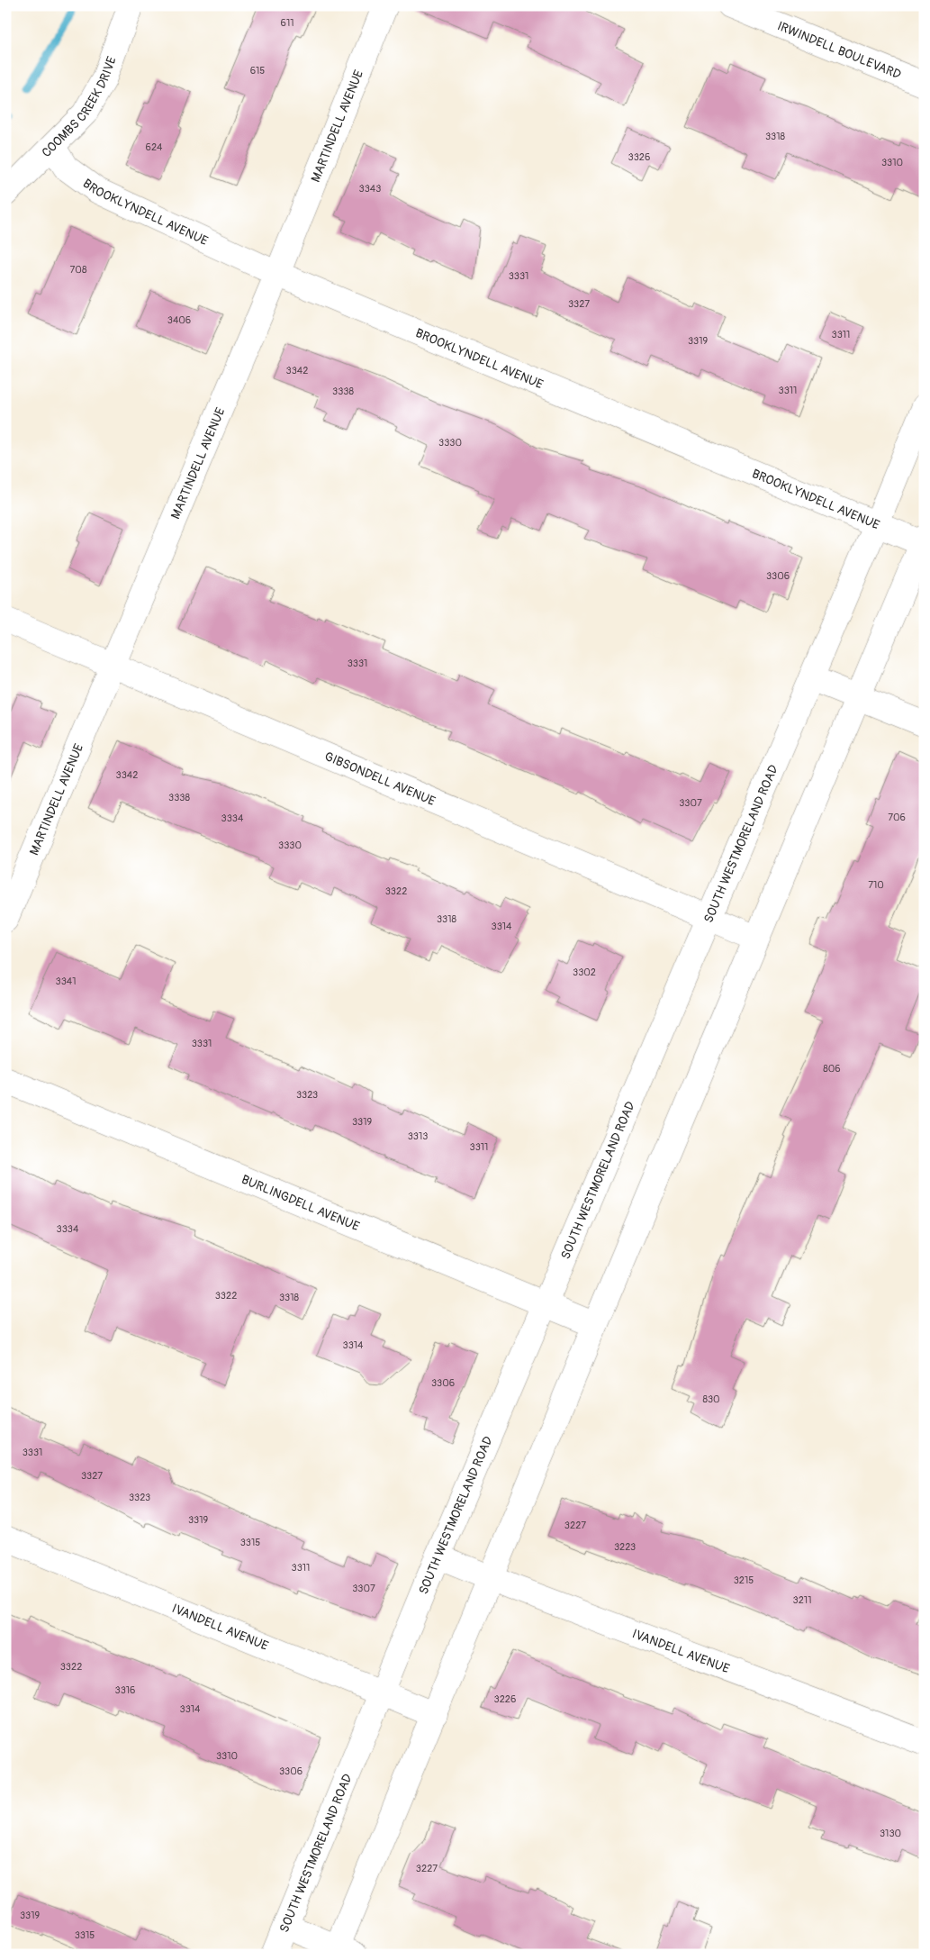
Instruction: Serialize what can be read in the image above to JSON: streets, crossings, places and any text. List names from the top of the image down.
{
  "streets": {
    "street": [
      "IRWINDELL BOULEVARD",
      "COOMBS CREEK DRIVE",
      "MARTINDELL AVENUE",
      "BROOKLYNDELL AVENUE",
      "GIBSONDELL AVENUE",
      "SOUTH WESTMORELAND ROAD",
      "BURLINGDELL AVENUE",
      "IVANDELL AVENUE"
    ]
  },
  "crossings": [
    ["COOMBS CREEK DRIVE", "BROOKLYNDELL AVENUE"],
    ["MARTINDELL AVENUE", "BROOKLYNDELL AVENUE"],
    ["MARTINDELL AVENUE", "GIBSONDELL AVENUE"],
    ["BROOKLYNDELL AVENUE", "SOUTH WESTMORELAND ROAD"],
    ["GIBSONDELL AVENUE", "SOUTH WESTMORELAND ROAD"],
    ["SOUTH WESTMORELAND ROAD", "BURLINGDELL AVENUE"],
    ["SOUTH WESTMORELAND ROAD", "IVANDELL AVENUE"]
  ],
  "house_numbers": [
    "611",
    "615",
    "3318",
    "624",
    "3326",
    "3310",
    "3343",
    "708",
    "3331",
    "3327",
    "3406",
    "3311",
    "3319",
    "3342",
    "3311",
    "3338",
    "3330",
    "3306",
    "3331",
    "3342",
    "3338",
    "3307",
    "706",
    "3334",
    "3330",
    "710",
    "3322",
    "3318",
    "3314",
    "3302",
    "3341",
    "3331",
    "806",
    "3323",
    "3319",
    "3313",
    "3311",
    "3334",
    "3322",
    "3318",
    "3314",
    "3306",
    "830",
    "3331",
    "3327",
    "3323",
    "3319",
    "3227",
    "3315",
    "3223",
    "3311",
    "3215",
    "3307",
    "3211",
    "3322",
    "3316",
    "3226",
    "3314",
    "3310",
    "3306",
    "3130",
    "3227",
    "3319",
    "3315"
  ]
}
